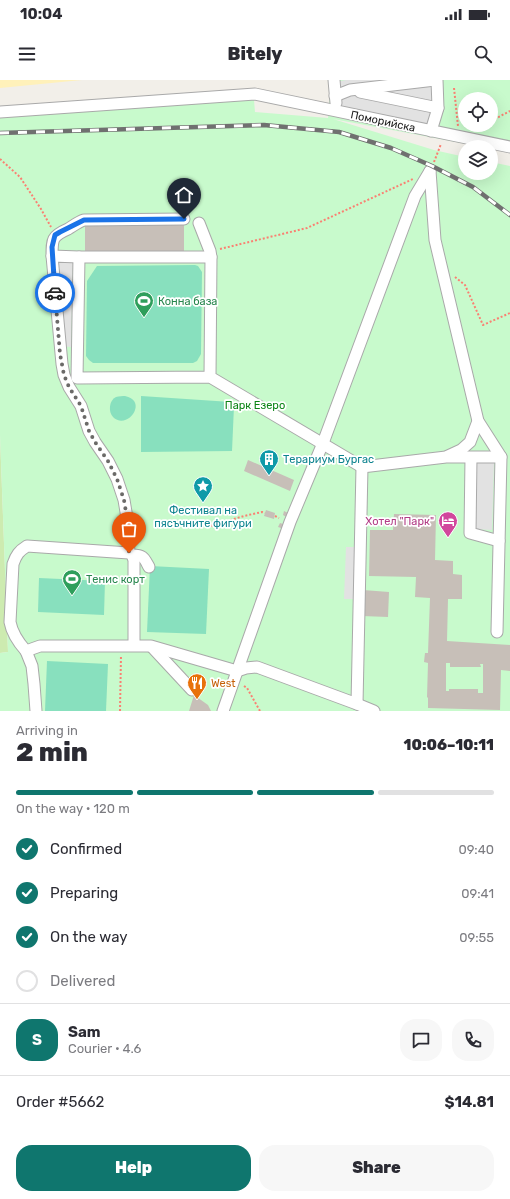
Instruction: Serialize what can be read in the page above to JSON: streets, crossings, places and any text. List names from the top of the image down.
{
  "streets": {
    "street": ["Поморийска"]
  },
  "parks": ["Парк Езеро"],
  "places": {
    "sports": ["Конна база", "Тенис корт"],
    "building": ["Терариум Бургас"],
    "place": ["Фестивал на пясъчните фигури"],
    "hotel": ["Хотел \"Парк\""],
    "restaurant": ["West"]
  },
  "page": {
    "status": "10:04",
    "header": "Bitely",
    "heading": ["2 min", "Arriving in", "10:06–10:11"],
    "panel": [
      "Sam",
      "Courier · 4.6",
      "Order #5662",
      "$14.81"
    ],
    "bar": "On the way · 120 m",
    "list": [
      ["Confirmed", "09:40"],
      ["Preparing", "09:41"],
      ["On the way", "09:55"],
      "Delivered"
    ],
    "round": "S",
    "buttons": ["Help", "Share"]
  }
}
